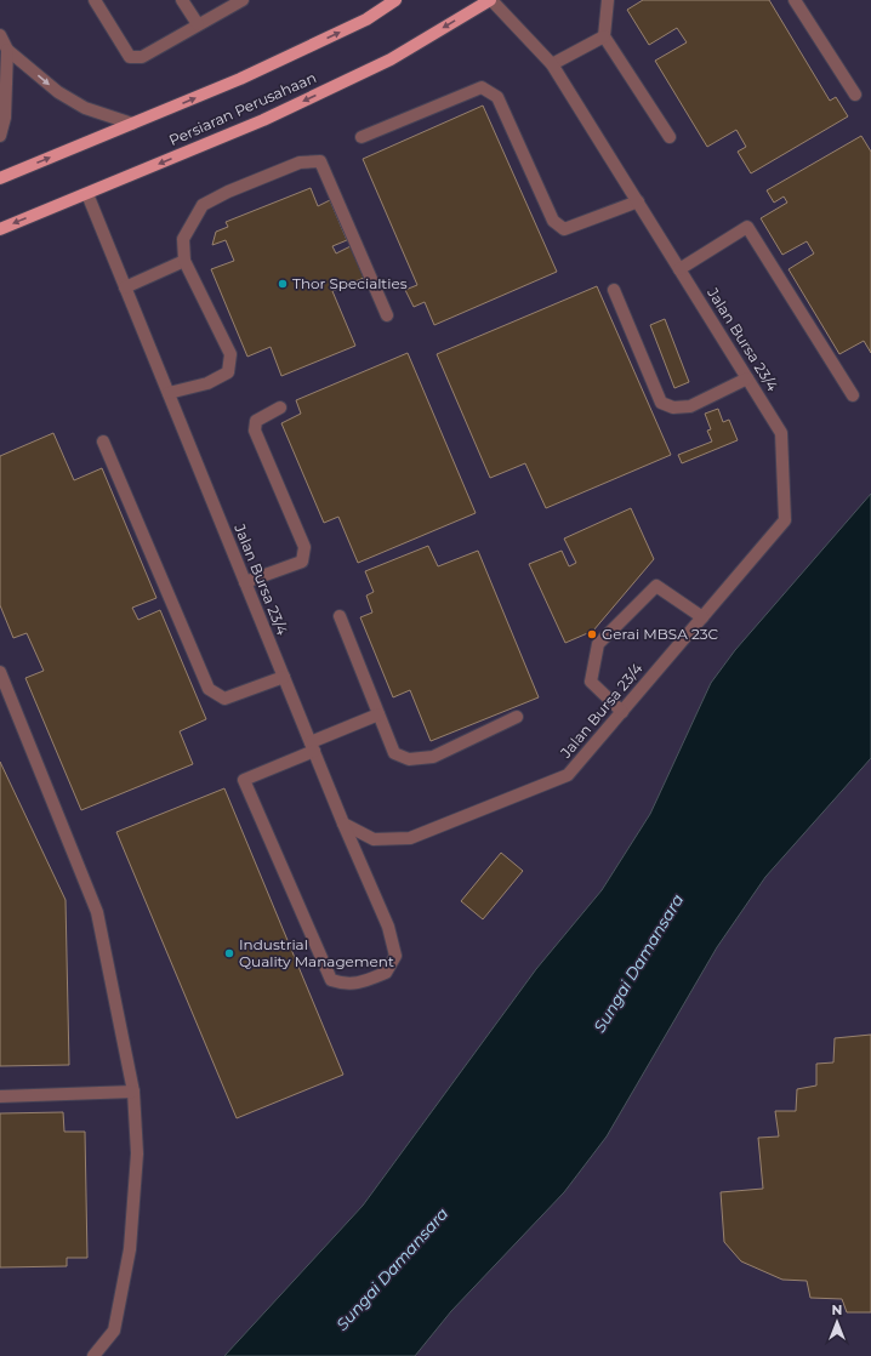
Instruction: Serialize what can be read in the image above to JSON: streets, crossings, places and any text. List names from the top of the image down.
{
  "streets": {
    "main road": ["Persiaran Perusahaan"],
    "street": ["Jalan Bursa 23/4"]
  },
  "crossings": [
    ["Persiaran Perusahaan", "Jalan Bursa 23/4"]
  ],
  "water": ["Sungai Damansara"],
  "places": ["Thor Specialties", "Gerai MBSA 23C", "Industrial Quality Management"],
  "north": "top"
}
